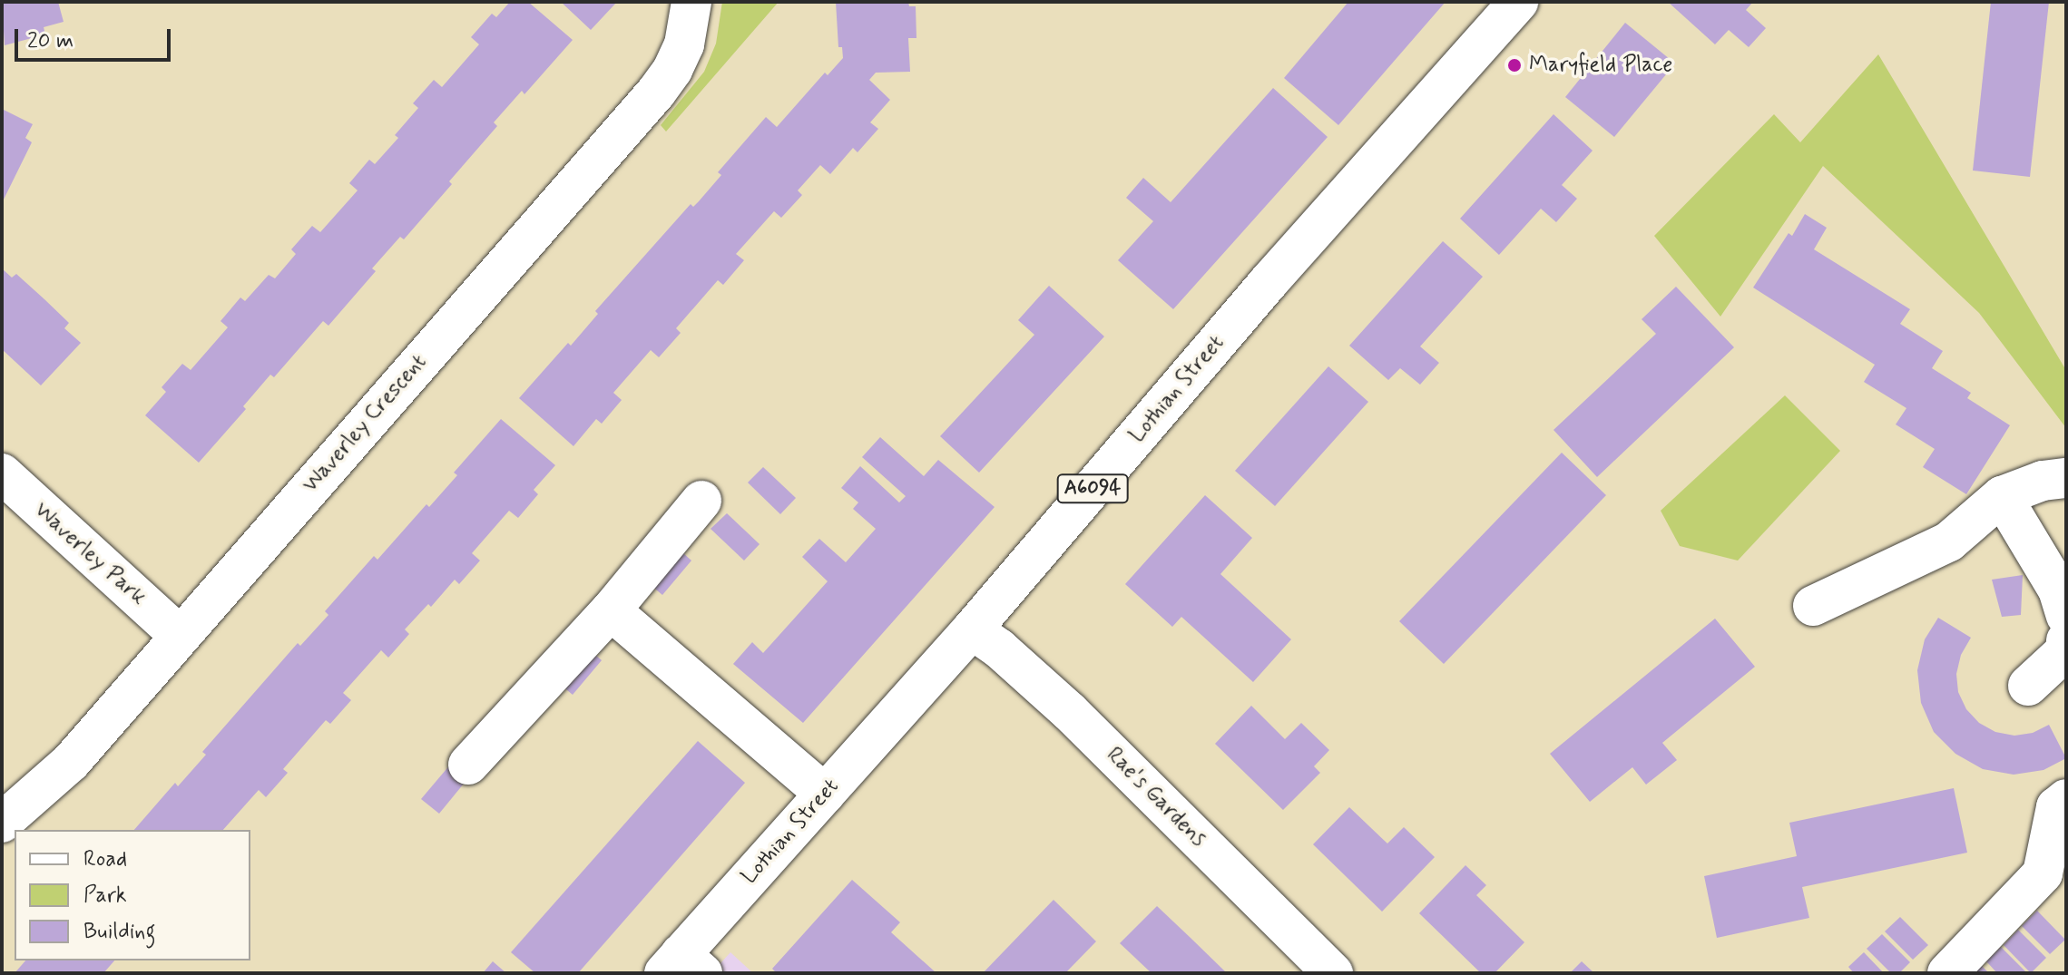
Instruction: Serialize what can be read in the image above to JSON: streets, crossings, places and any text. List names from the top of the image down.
{
  "streets": {
    "street": [
      "Lothian Street",
      "Waverley Crescent",
      "A6094",
      "Waverley Park",
      "Rae's Gardens"
    ]
  },
  "crossings": [
    ["Lothian Street", "Rae's Gardens"],
    ["Waverley Crescent", "Waverley Park"]
  ],
  "places": ["Maryfield Place"],
  "legend": ["Road", "Park", "Building"],
  "scale_bar": "20 m"
}
